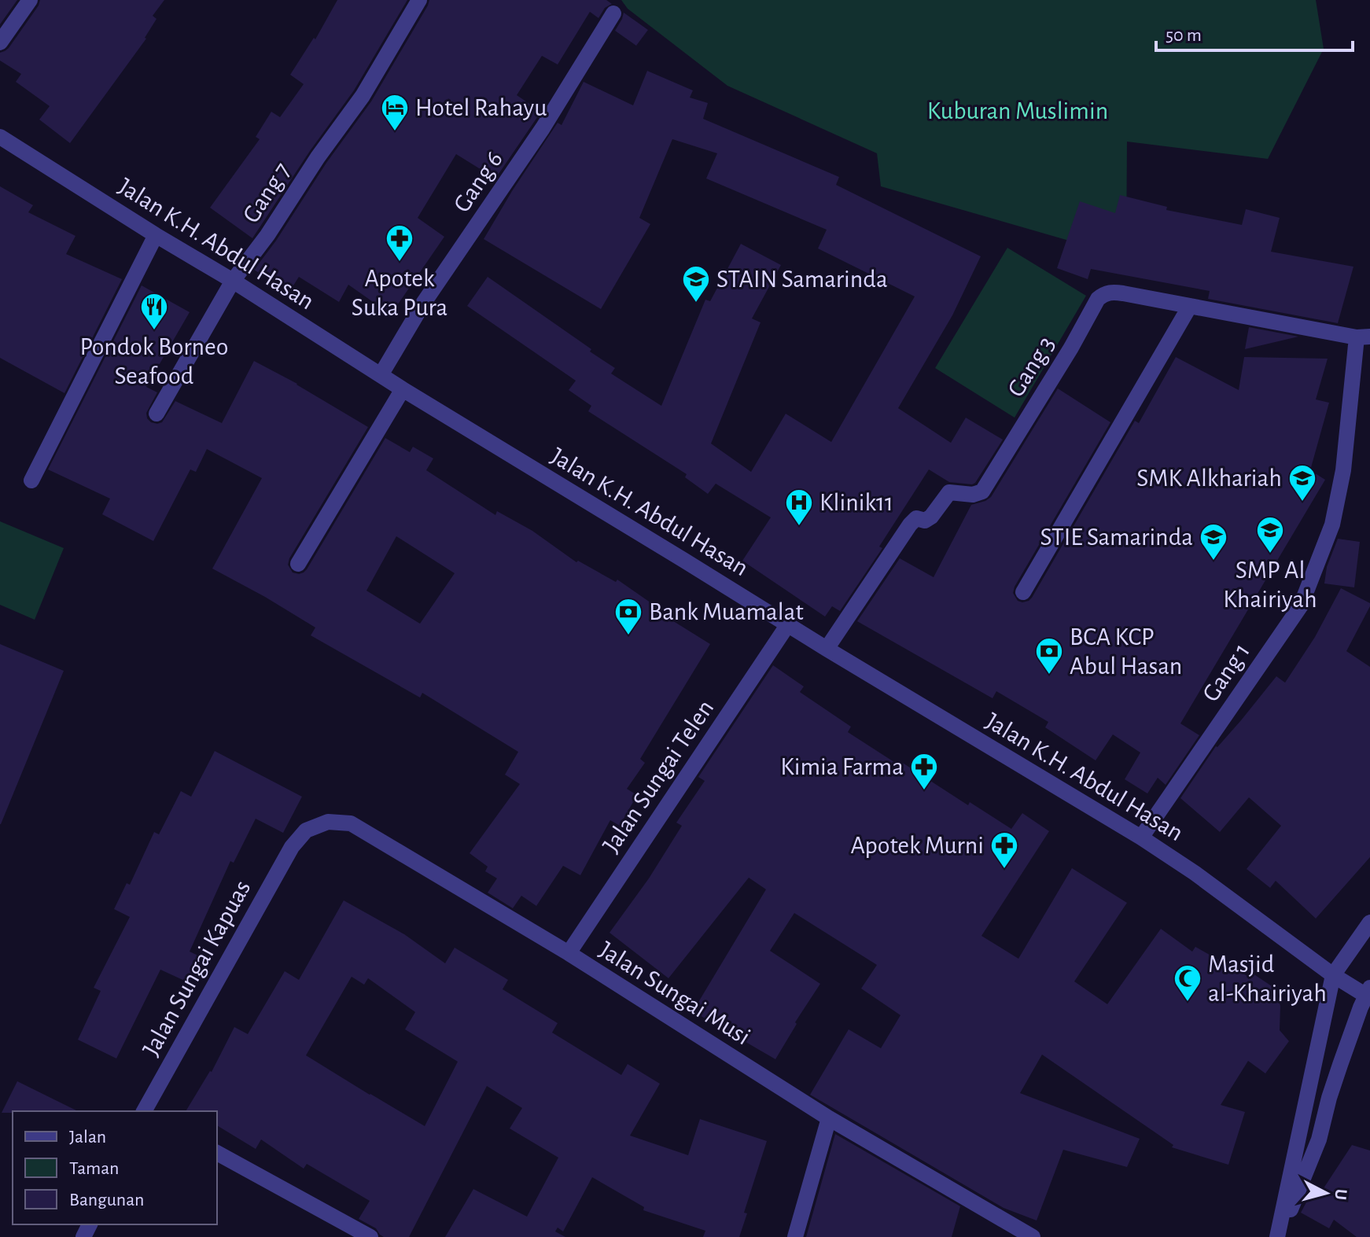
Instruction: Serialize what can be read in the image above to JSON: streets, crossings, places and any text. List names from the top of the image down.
{
  "streets": {
    "street": [
      "Gang 6",
      "Gang 7",
      "Jalan K.H. Abdul Hasan",
      "Gang 3",
      "Gang 1",
      "Jalan Sungai Telen",
      "Jalan Sungai Kapuas",
      "Jalan Sungai Musi"
    ]
  },
  "crossings": [
    ["Gang 6", "Jalan K.H. Abdul Hasan"],
    ["Gang 7", "Jalan K.H. Abdul Hasan"],
    ["Jalan K.H. Abdul Hasan", "Gang 3"],
    ["Jalan K.H. Abdul Hasan", "Gang 1"],
    ["Jalan K.H. Abdul Hasan", "Jalan Sungai Telen"],
    ["Gang 3", "Gang 1"],
    ["Jalan Sungai Telen", "Jalan Sungai Musi"],
    ["Jalan Sungai Kapuas", "Jalan Sungai Musi"]
  ],
  "parks": ["Kuburan Muslimin"],
  "places": {
    "hotel": ["Hotel Rahayu"],
    "pharmacy": ["Apotek Suka Pura", "Kimia Farma", "Apotek Murni"],
    "school or university": [
      "STAIN Samarinda",
      "SMK Alkhariah",
      "SMP Al Khairiyah",
      "STIE Samarinda"
    ],
    "restaurant": ["Pondok Borneo Seafood"],
    "hospital": ["Klinik11"],
    "bank": ["Bank Muamalat", "BCA KCP Abul Hasan"],
    "mosque": ["Masjid al-Khairiyah"]
  },
  "legend": ["Jalan", "Taman", "Bangunan"],
  "scale_bar": "50 m",
  "north": "right"
}
